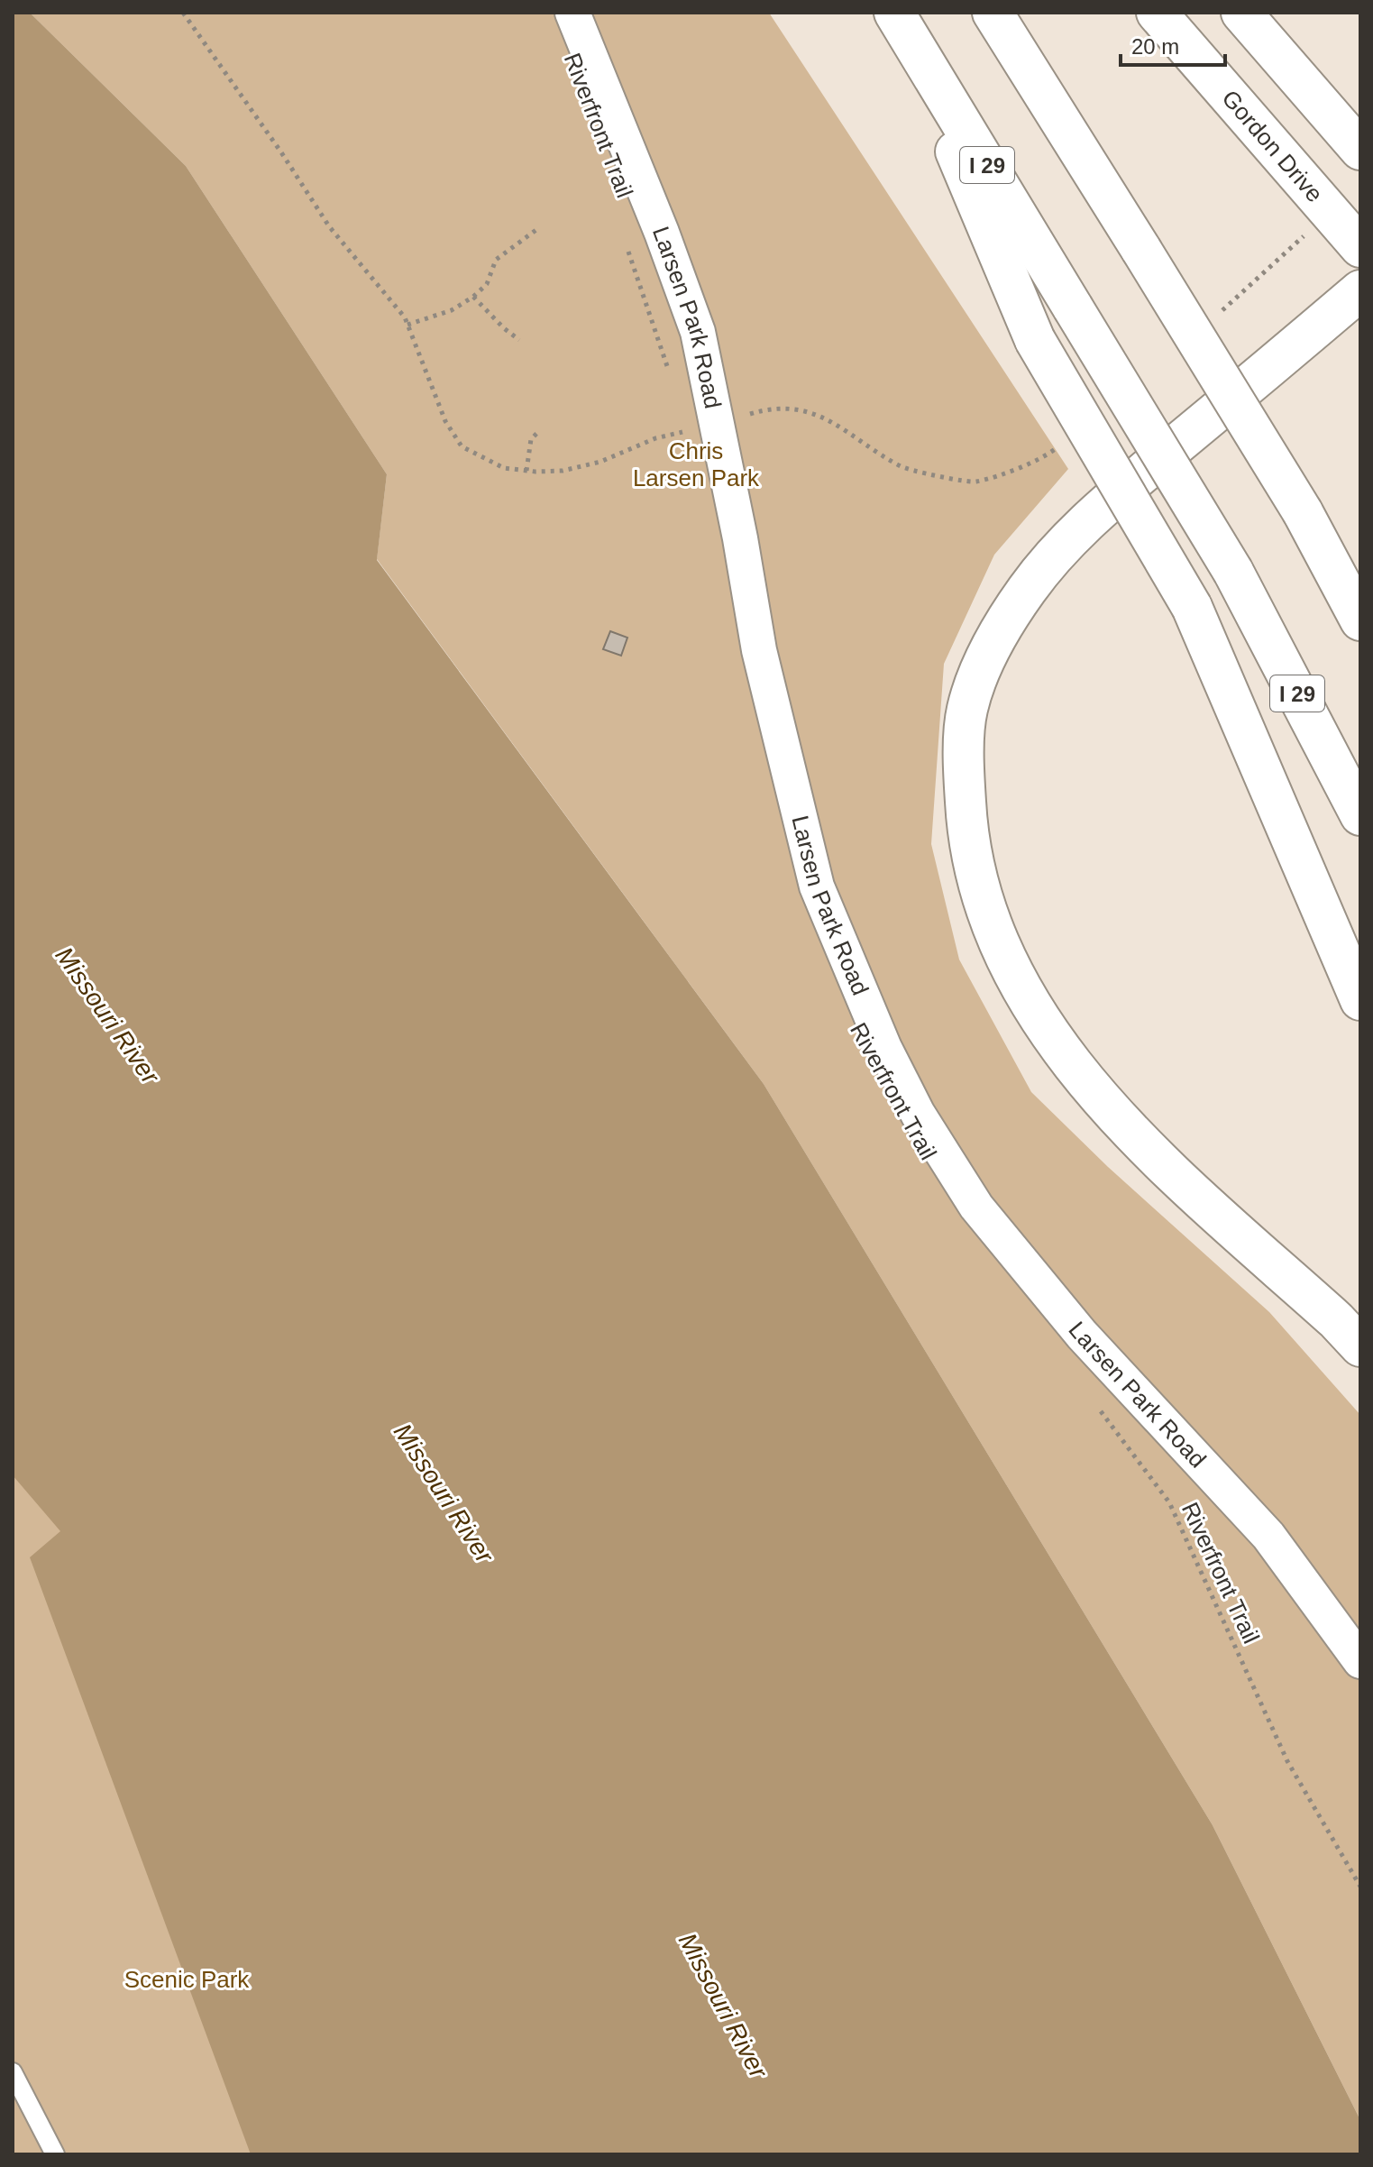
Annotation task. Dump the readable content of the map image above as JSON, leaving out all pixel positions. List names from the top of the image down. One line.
{"streets":{"main road":["Gordon Drive","I 29"],"street":["Larsen Park Road"],"path":["Riverfront Trail"]},"water":["Missouri River"],"parks":["Chris Larsen Park","Scenic Park"],"scale_bar":"20 m"}
